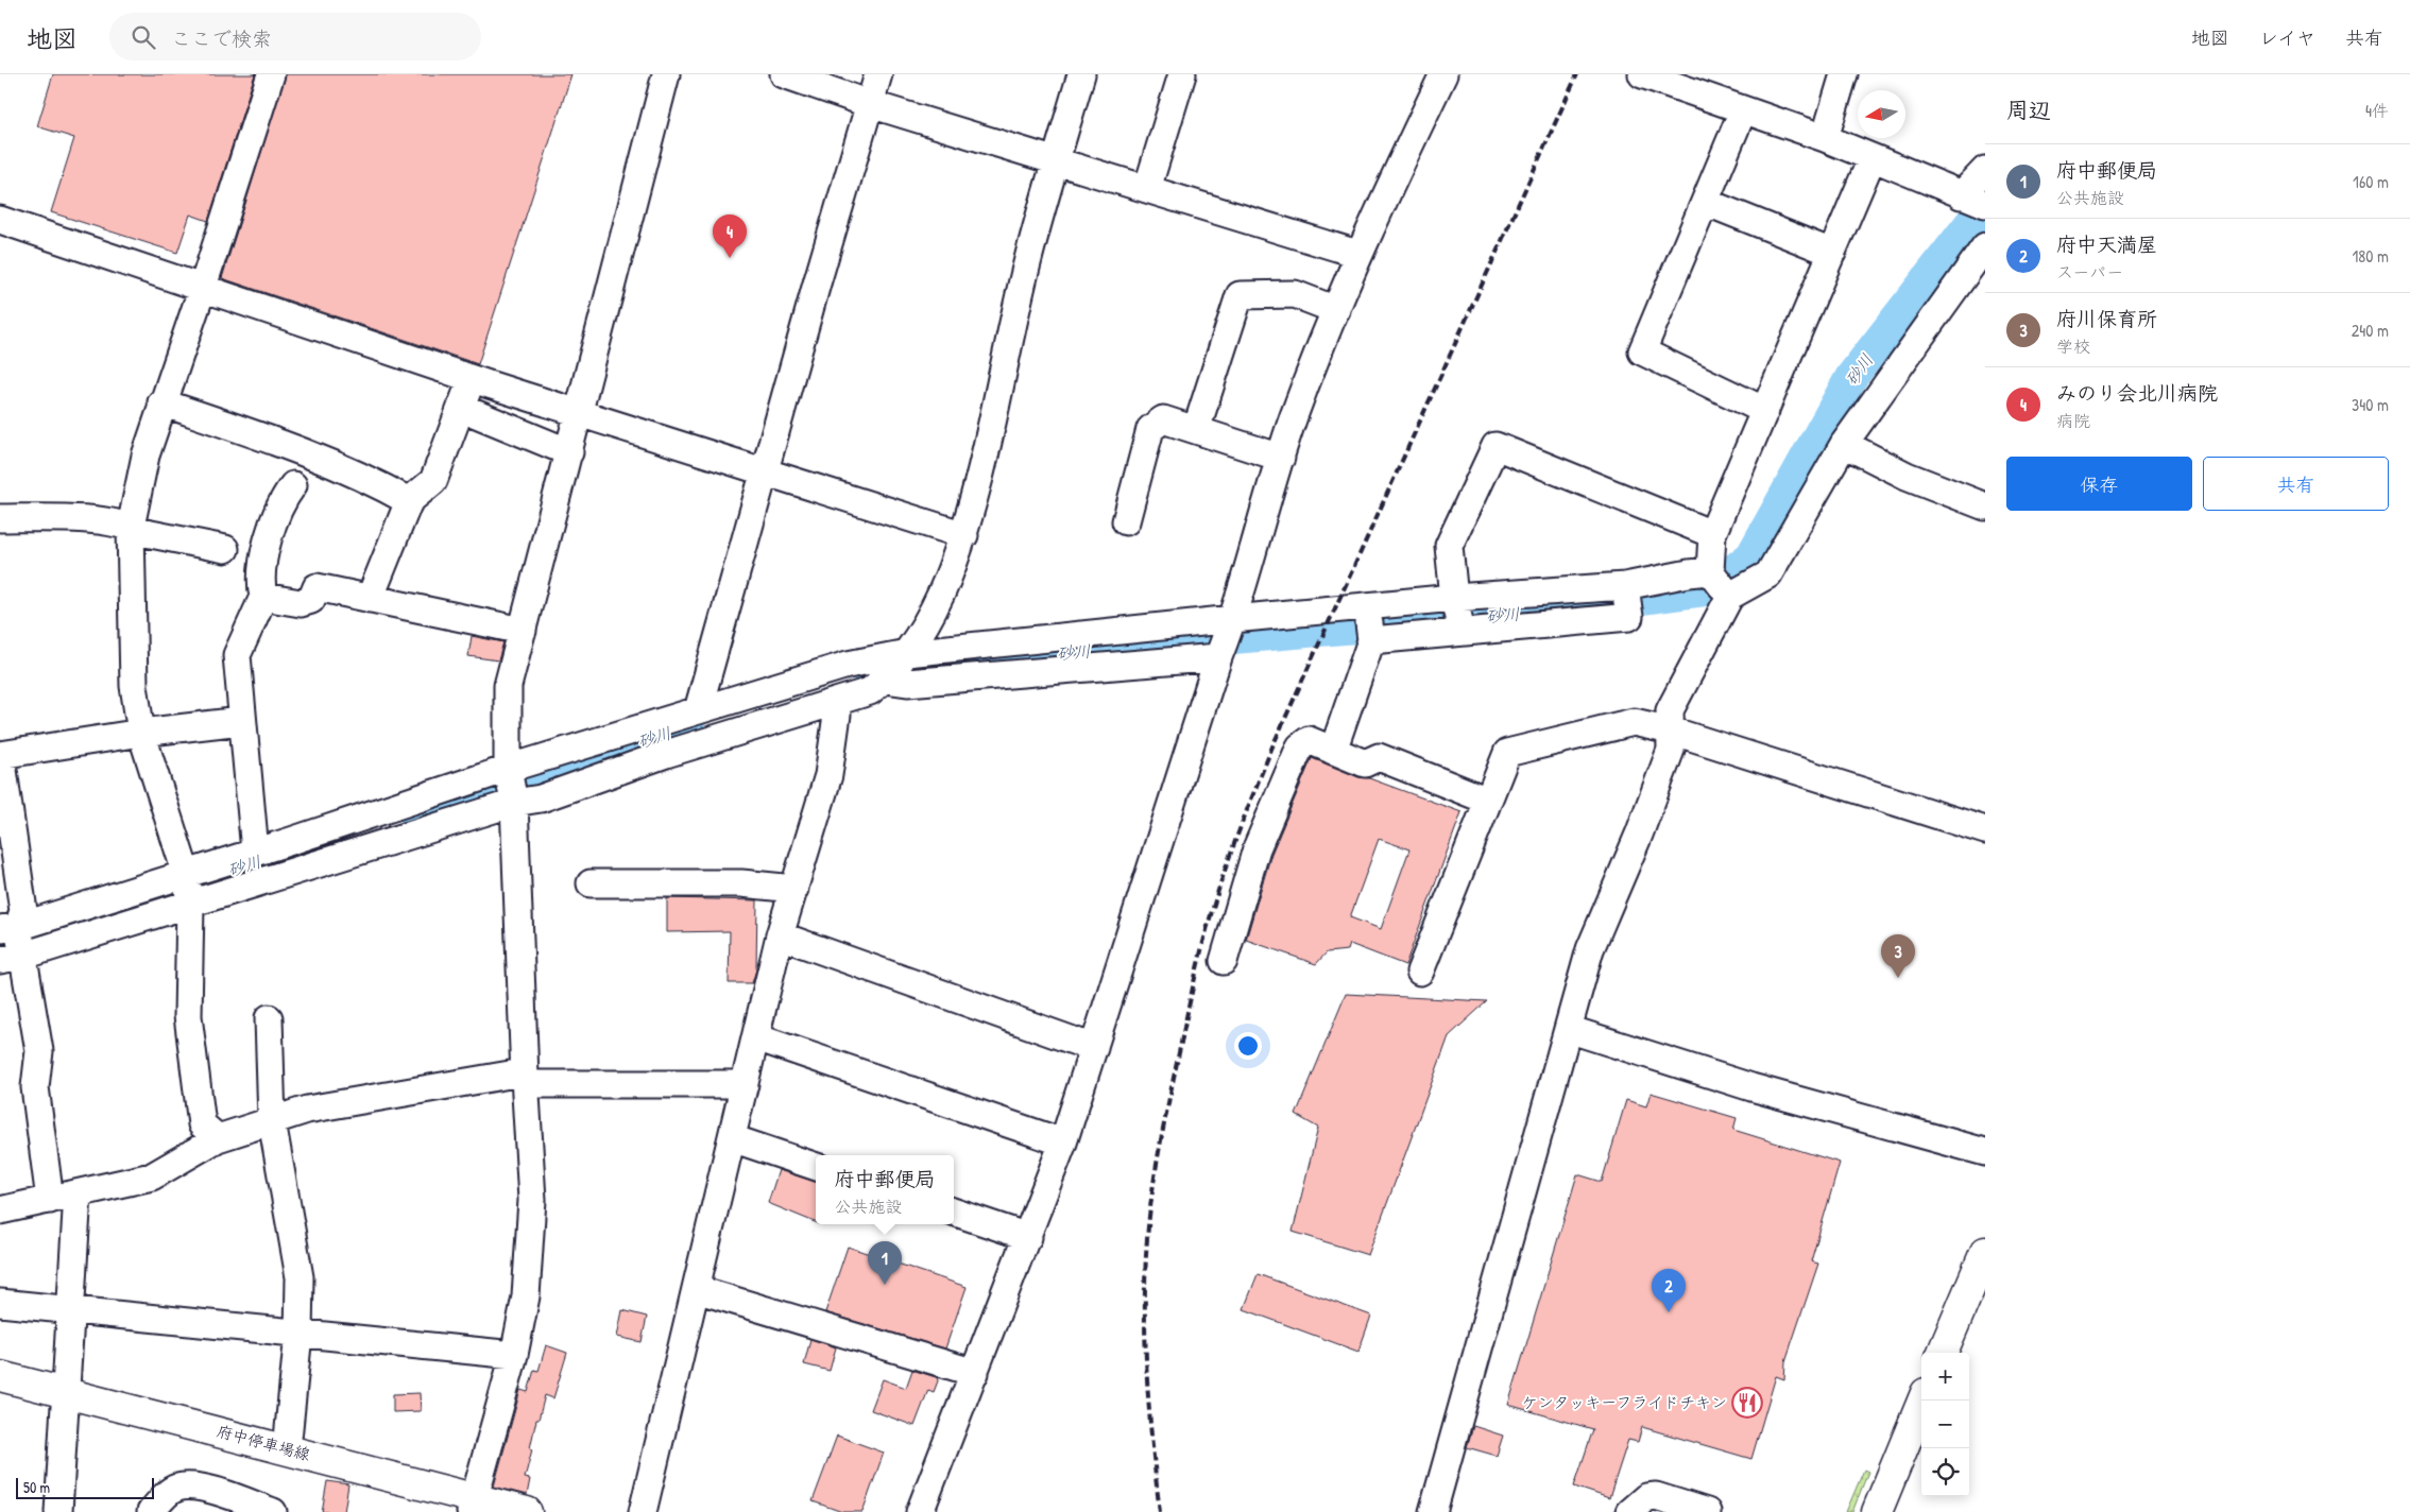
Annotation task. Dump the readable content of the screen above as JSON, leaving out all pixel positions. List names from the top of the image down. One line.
{"streets":{"main road":["府中停車場線"]},"water":["砂川"],"places":{"restaurant":["ケンタッキーフライドチキン"]},"scale_bar":"50 m","north":"left","page":{"header":"地図","search":"ここで検索","nav":["地図","レイヤ","共有"],"heading":["周辺","4件"],"list":[{"mark":"1","name":"府中郵便局","note":"公共施設","value":"160 m"},{"mark":"2","name":"府中天満屋","note":"スーパー","value":"180 m"},{"mark":"3","name":"府川保育所","note":"学校","value":"240 m"},{"mark":"4","name":"みのり会北川病院","note":"病院","value":"340 m"}],"pins":["4","3","1","2"],"buttons":["保存","共有"],"popup":["府中郵便局","公共施設"],"map_buttons":["+","−"],"scale":"50 m"}}
